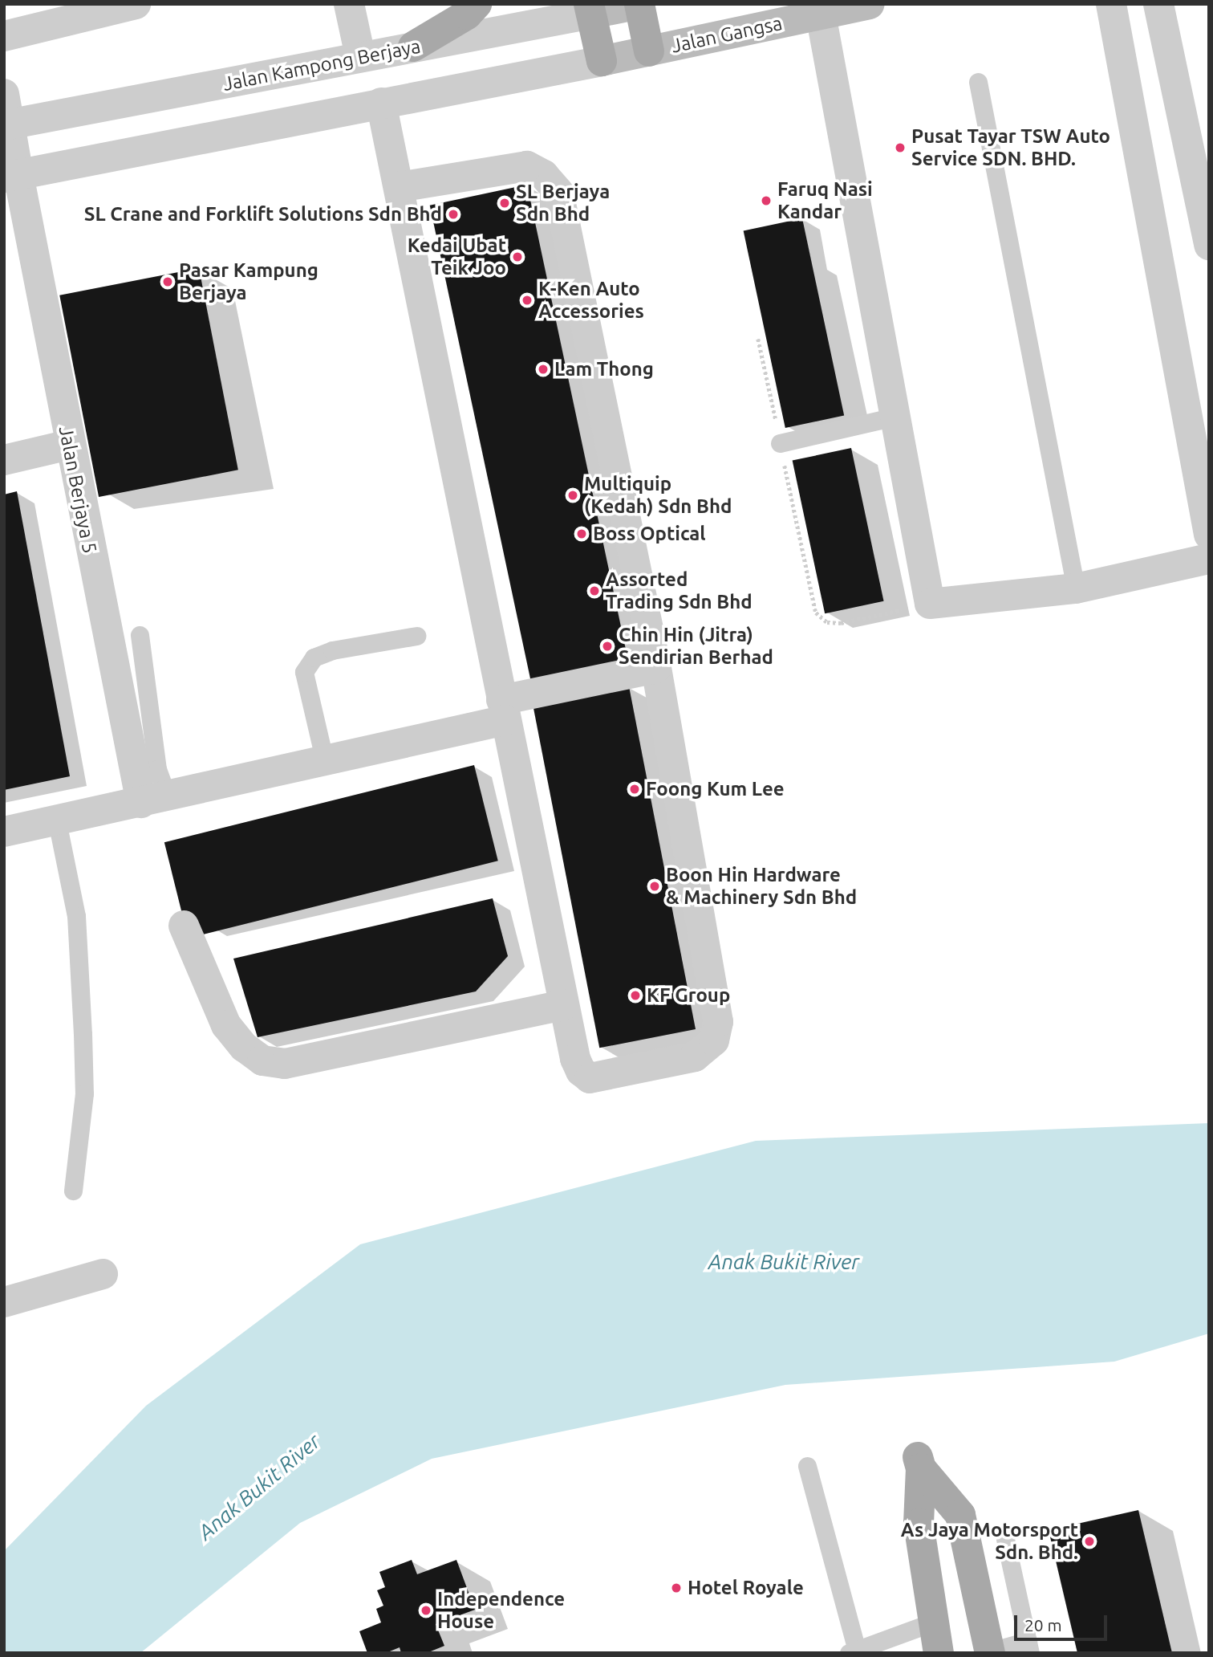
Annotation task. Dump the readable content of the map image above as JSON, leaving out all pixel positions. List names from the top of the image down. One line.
{"streets":{"main road":["Jalan Gangsa","Jalan Kampong Berjaya"],"street":["Jalan Berjaya 5"]},"crossings":[["Jalan Kampong Berjaya","Jalan Berjaya 5"]],"water":["Anak Bukit River"],"places":["Pusat Tayar TSW Auto Service SDN. BHD.","Faruq Nasi Kandar","SL Berjaya Sdn Bhd","SL Crane and Forklift Solutions Sdn Bhd","Kedai Ubat Teik Joo","Pasar Kampung Berjaya","K-Ken Auto Accessories","Lam Thong","Multiquip (Kedah) Sdn Bhd","Boss Optical","Assorted Trading Sdn Bhd","Chin Hin (Jitra) Sendirian Berhad","Foong Kum Lee","Boon Hin Hardware & Machinery Sdn Bhd","KF Group","As Jaya Motorsport Sdn. Bhd.","Hotel Royale","Independence House"],"scale_bar":"20 m"}
